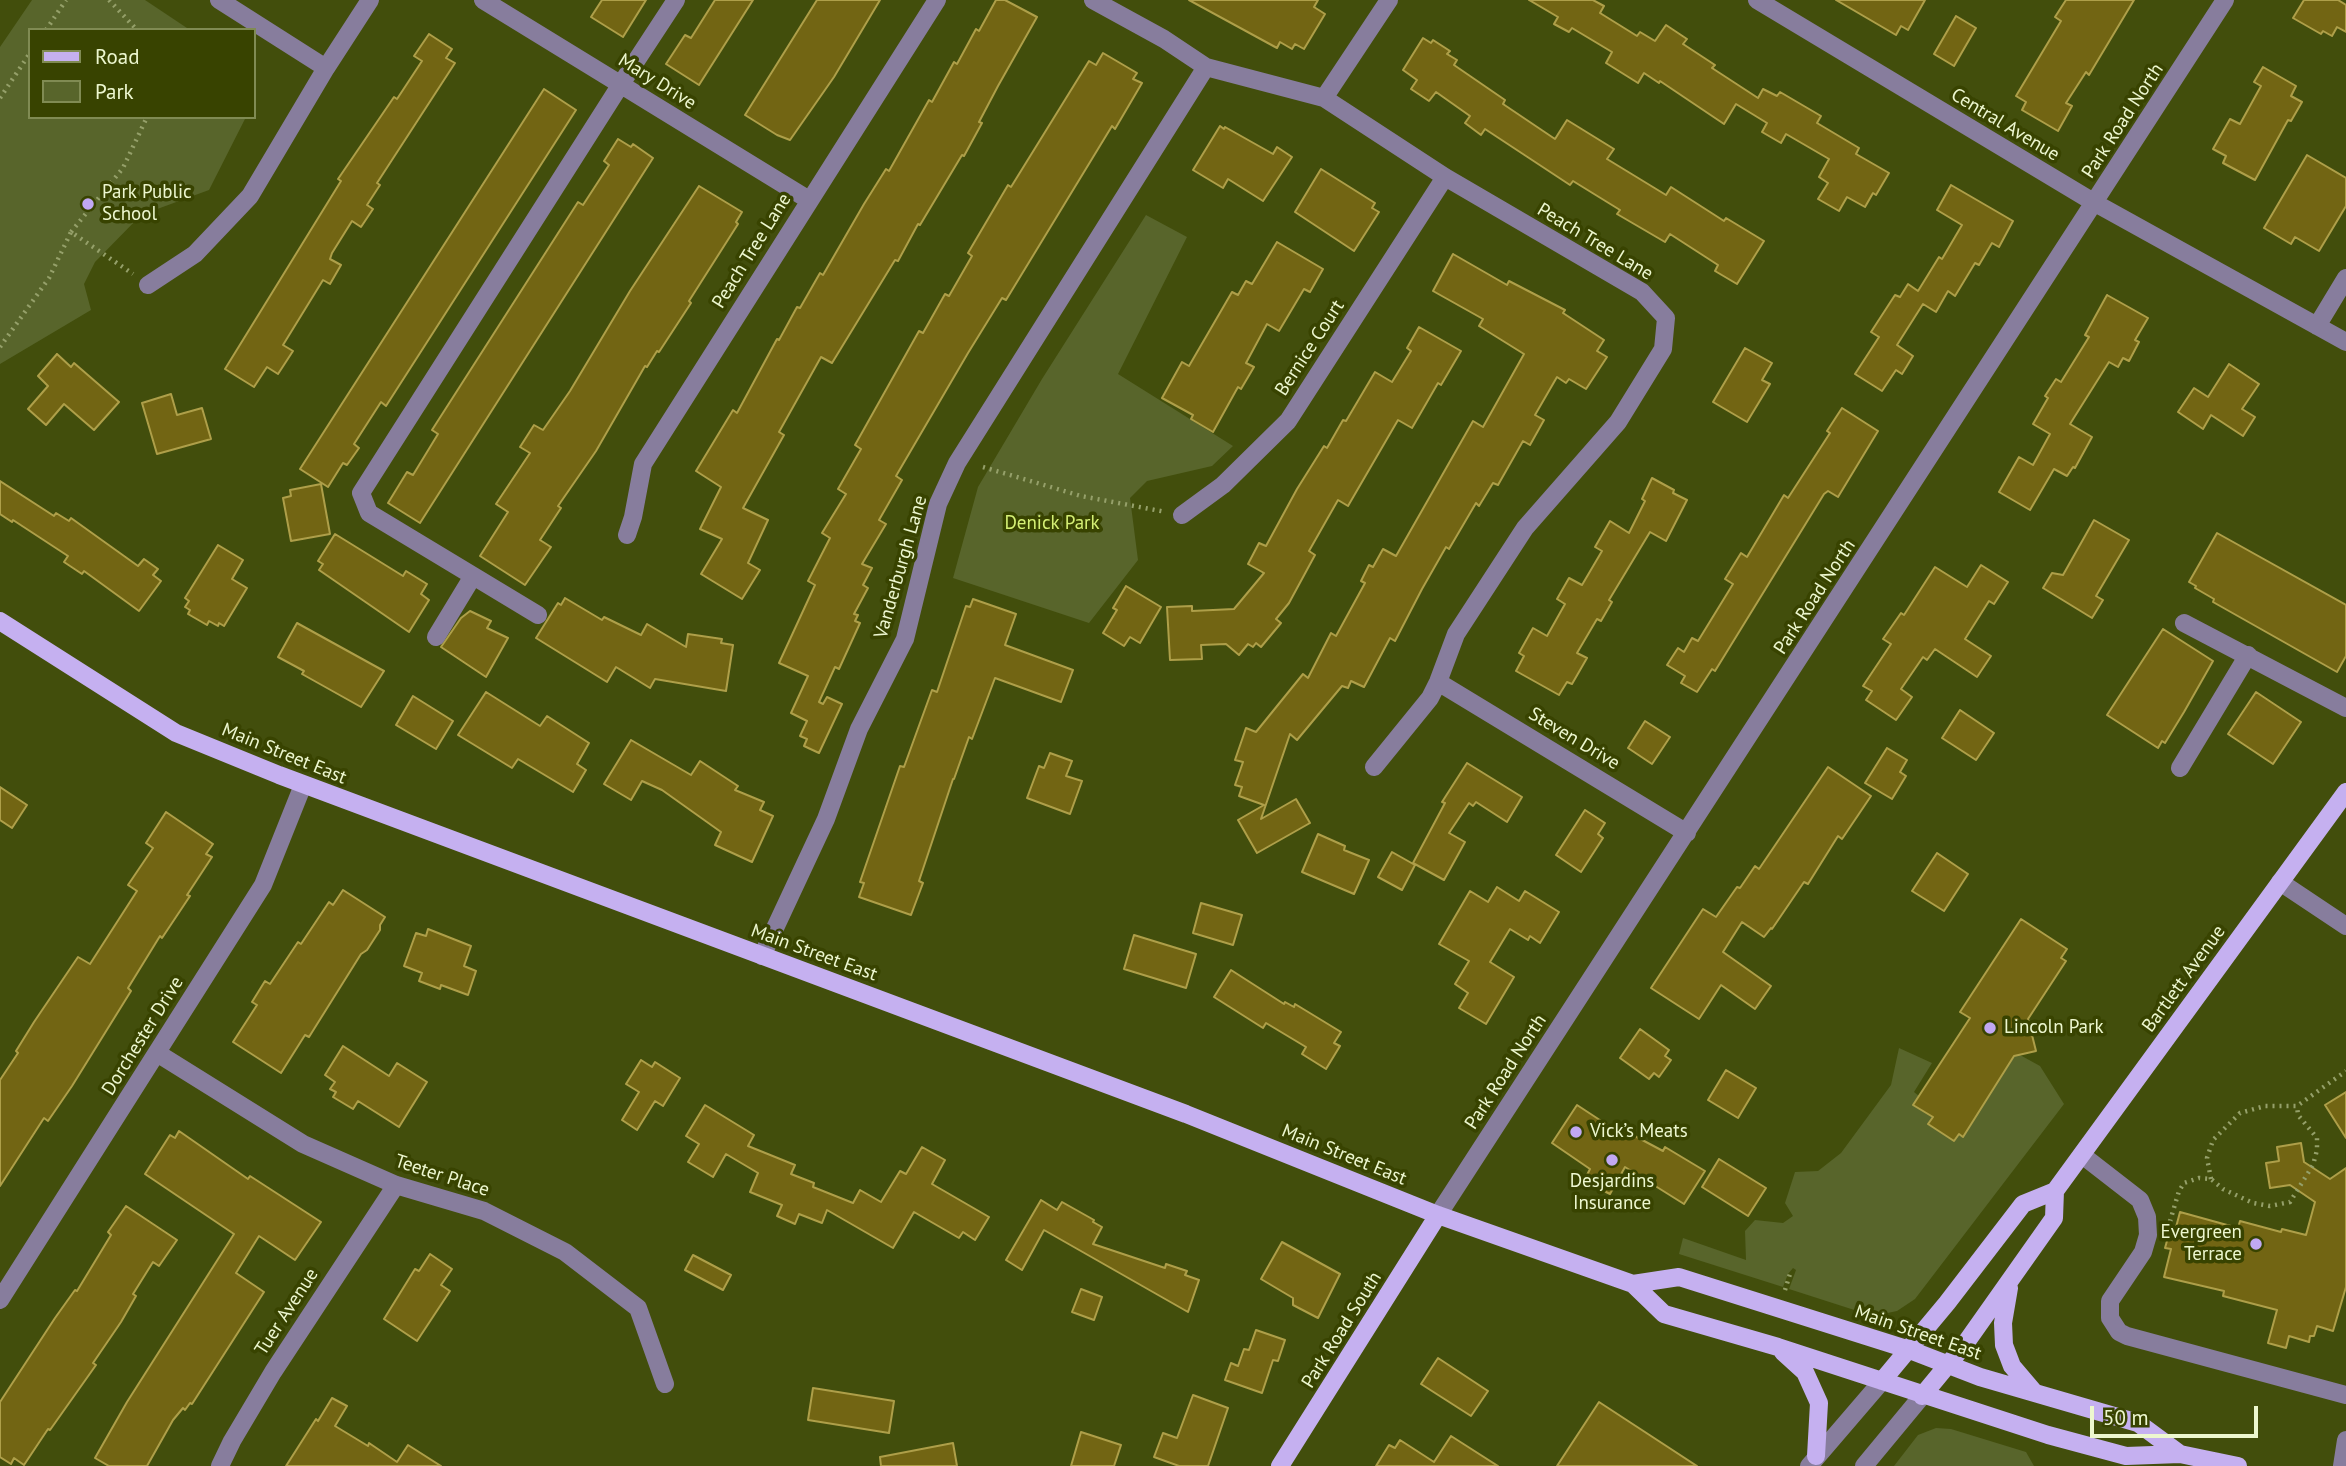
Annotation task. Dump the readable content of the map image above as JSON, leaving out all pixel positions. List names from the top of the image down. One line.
{"streets":{"main road":["Main Street East","Bartlett Avenue","Park Road South"],"street":["Mary Drive","Park Road North","Central Avenue","Peach Tree Lane","Bernice Court","Vanderburgh Lane","Steven Drive","Dorchester Drive","Teeter Place","Tuer Avenue"]},"crossings":[["Mary Drive","Peach Tree Lane"],["Park Road North","Central Avenue"],["Park Road North","Steven Drive"],["Park Road North","Main Street East"],["Park Road North","Park Road South"],["Peach Tree Lane","Bernice Court"],["Peach Tree Lane","Vanderburgh Lane"],["Peach Tree Lane","Steven Drive"],["Vanderburgh Lane","Main Street East"],["Main Street East","Bartlett Avenue"],["Main Street East","Dorchester Drive"],["Main Street East","Park Road South"],["Dorchester Drive","Teeter Place"],["Teeter Place","Tuer Avenue"]],"parks":["Denick Park"],"places":["Park Public School","Lincoln Park","Vick’s Meats","Desjardins Insurance","Evergreen Terrace"],"legend":["Road","Park"],"scale_bar":"50 m"}
